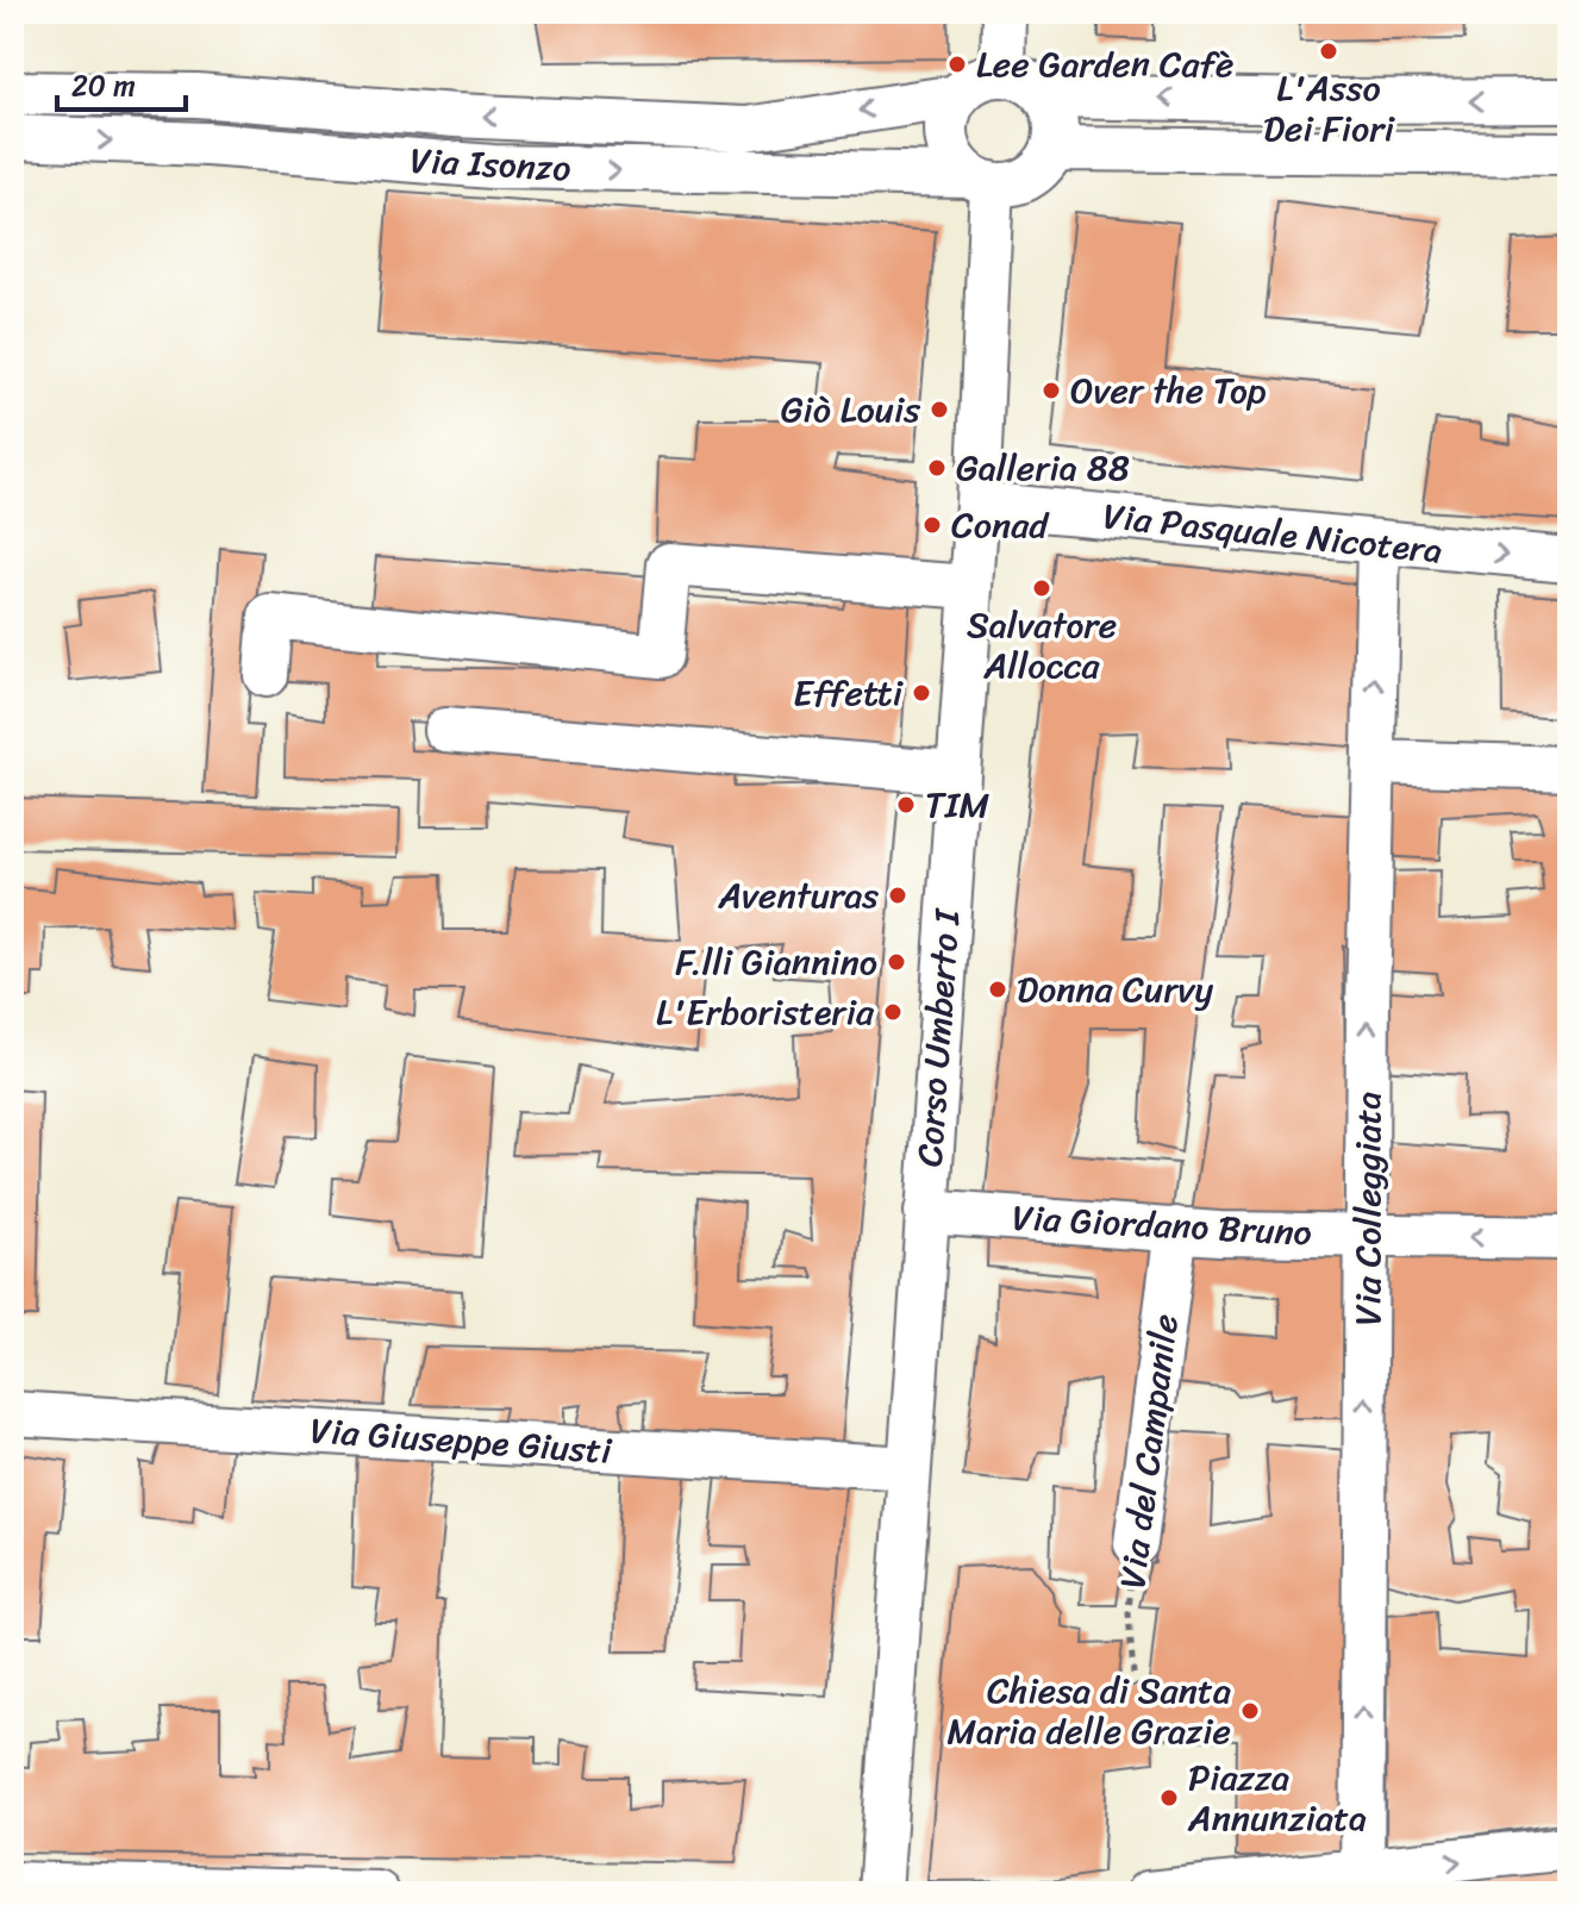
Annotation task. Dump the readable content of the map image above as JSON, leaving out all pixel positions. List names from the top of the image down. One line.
{"streets":{"street":["Via Isonzo","Via Pasquale Nicotera","Corso Umberto I","Via Colleggiata","Via Giordano Bruno","Via Giuseppe Giusti","Via del Campanile"]},"crossings":[["Via Isonzo","Corso Umberto I"],["Via Pasquale Nicotera","Corso Umberto I"],["Via Pasquale Nicotera","Via Colleggiata"],["Corso Umberto I","Via Giordano Bruno"],["Corso Umberto I","Via Giuseppe Giusti"],["Via Colleggiata","Via Giordano Bruno"],["Via Giordano Bruno","Via del Campanile"]],"one_way":["Via Colleggiata"],"places":["L'Asso Dei Fiori","Lee Garden Cafè","Over the Top","Giò Louis","Galleria 88","Conad","Salvatore Allocca","Effetti","TIM","Aventuras","F.lli Giannino","Donna Curvy","L'Erboristeria","Chiesa di Santa Maria delle Grazie","Piazza Annunziata"],"scale_bar":"20 m"}
